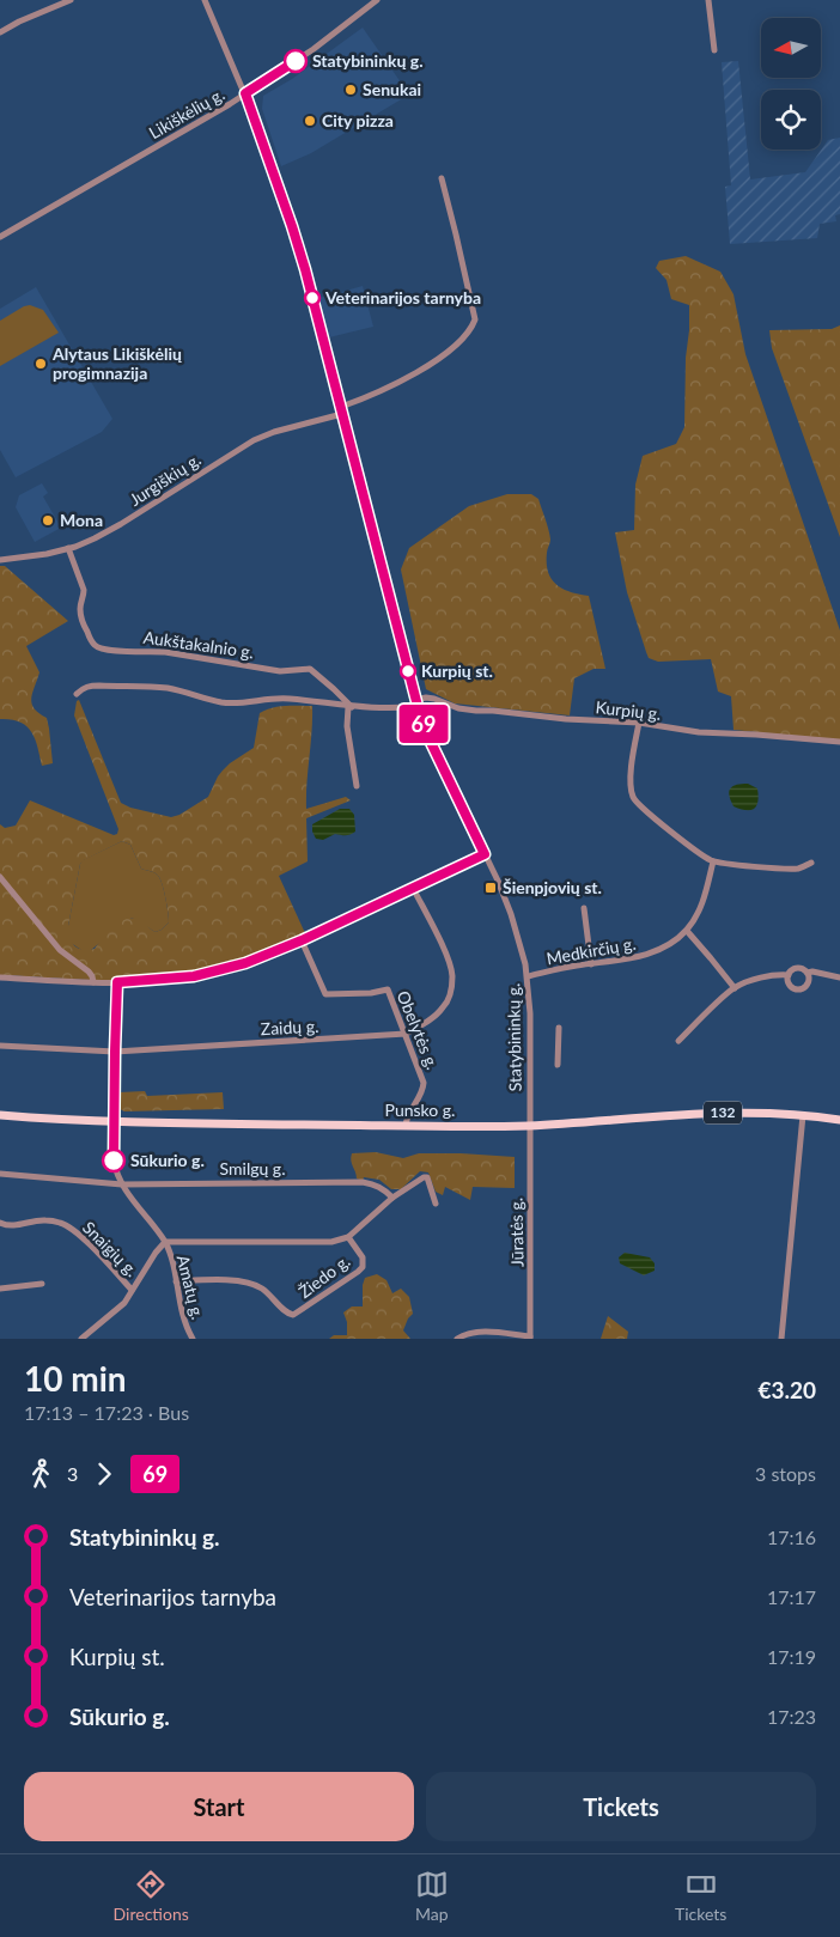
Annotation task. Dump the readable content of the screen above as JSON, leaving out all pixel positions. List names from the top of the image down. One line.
{"streets":{"main road":["Punsko g.","132"],"street":["Likiškėlių g.","Jurgiškių g.","Aukštakalnio g.","Kurpių g.","Medkirčių g.","Zaidų g.","Obelytės g.","Statybininkų g.","Smilgų g.","Jūratės g.","Snaigių g.","Žiedo g.","Amatų g."]},"crossings":[["Likiškėlių g.","Statybininkų g."],["Jurgiškių g.","Aukštakalnio g."],["Jurgiškių g.","Statybininkų g."],["Kurpių g.","Statybininkų g."],["Medkirčių g.","Statybininkų g."],["Zaidų g.","Obelytės g."],["Obelytės g.","Punsko g."],["Statybininkų g.","Punsko g."],["Statybininkų g.","Jūratės g."],["Punsko g.","Jūratės g."],["Smilgų g.","Žiedo g."],["Smilgų g.","Amatų g."],["Žiedo g.","Amatų g."]],"places":{"other":["Statybininkų g.","Senukai","City pizza","Veterinarijos tarnyba","Alytaus Likiškėlių progimnazija","Mona","Kurpių st.","Sūkurio g."],"transit":["Šienpjovių st."]},"lines":["bus line 69"],"north":"left","page":{"on_map":"69","heading":["10 min","17:13 – 17:23 · Bus","€3.20"],"legs":["3","69","3 stops"],"list":[{"name":"Statybininkų g.","value":"17:16"},{"name":"Veterinarijos tarnyba","value":"17:17"},{"name":"Kurpių st.","value":"17:19"},{"name":"Sūkurio g.","value":"17:23"}],"buttons":["Start","Tickets"],"tabs":["Directions","Map","Tickets"]}}
